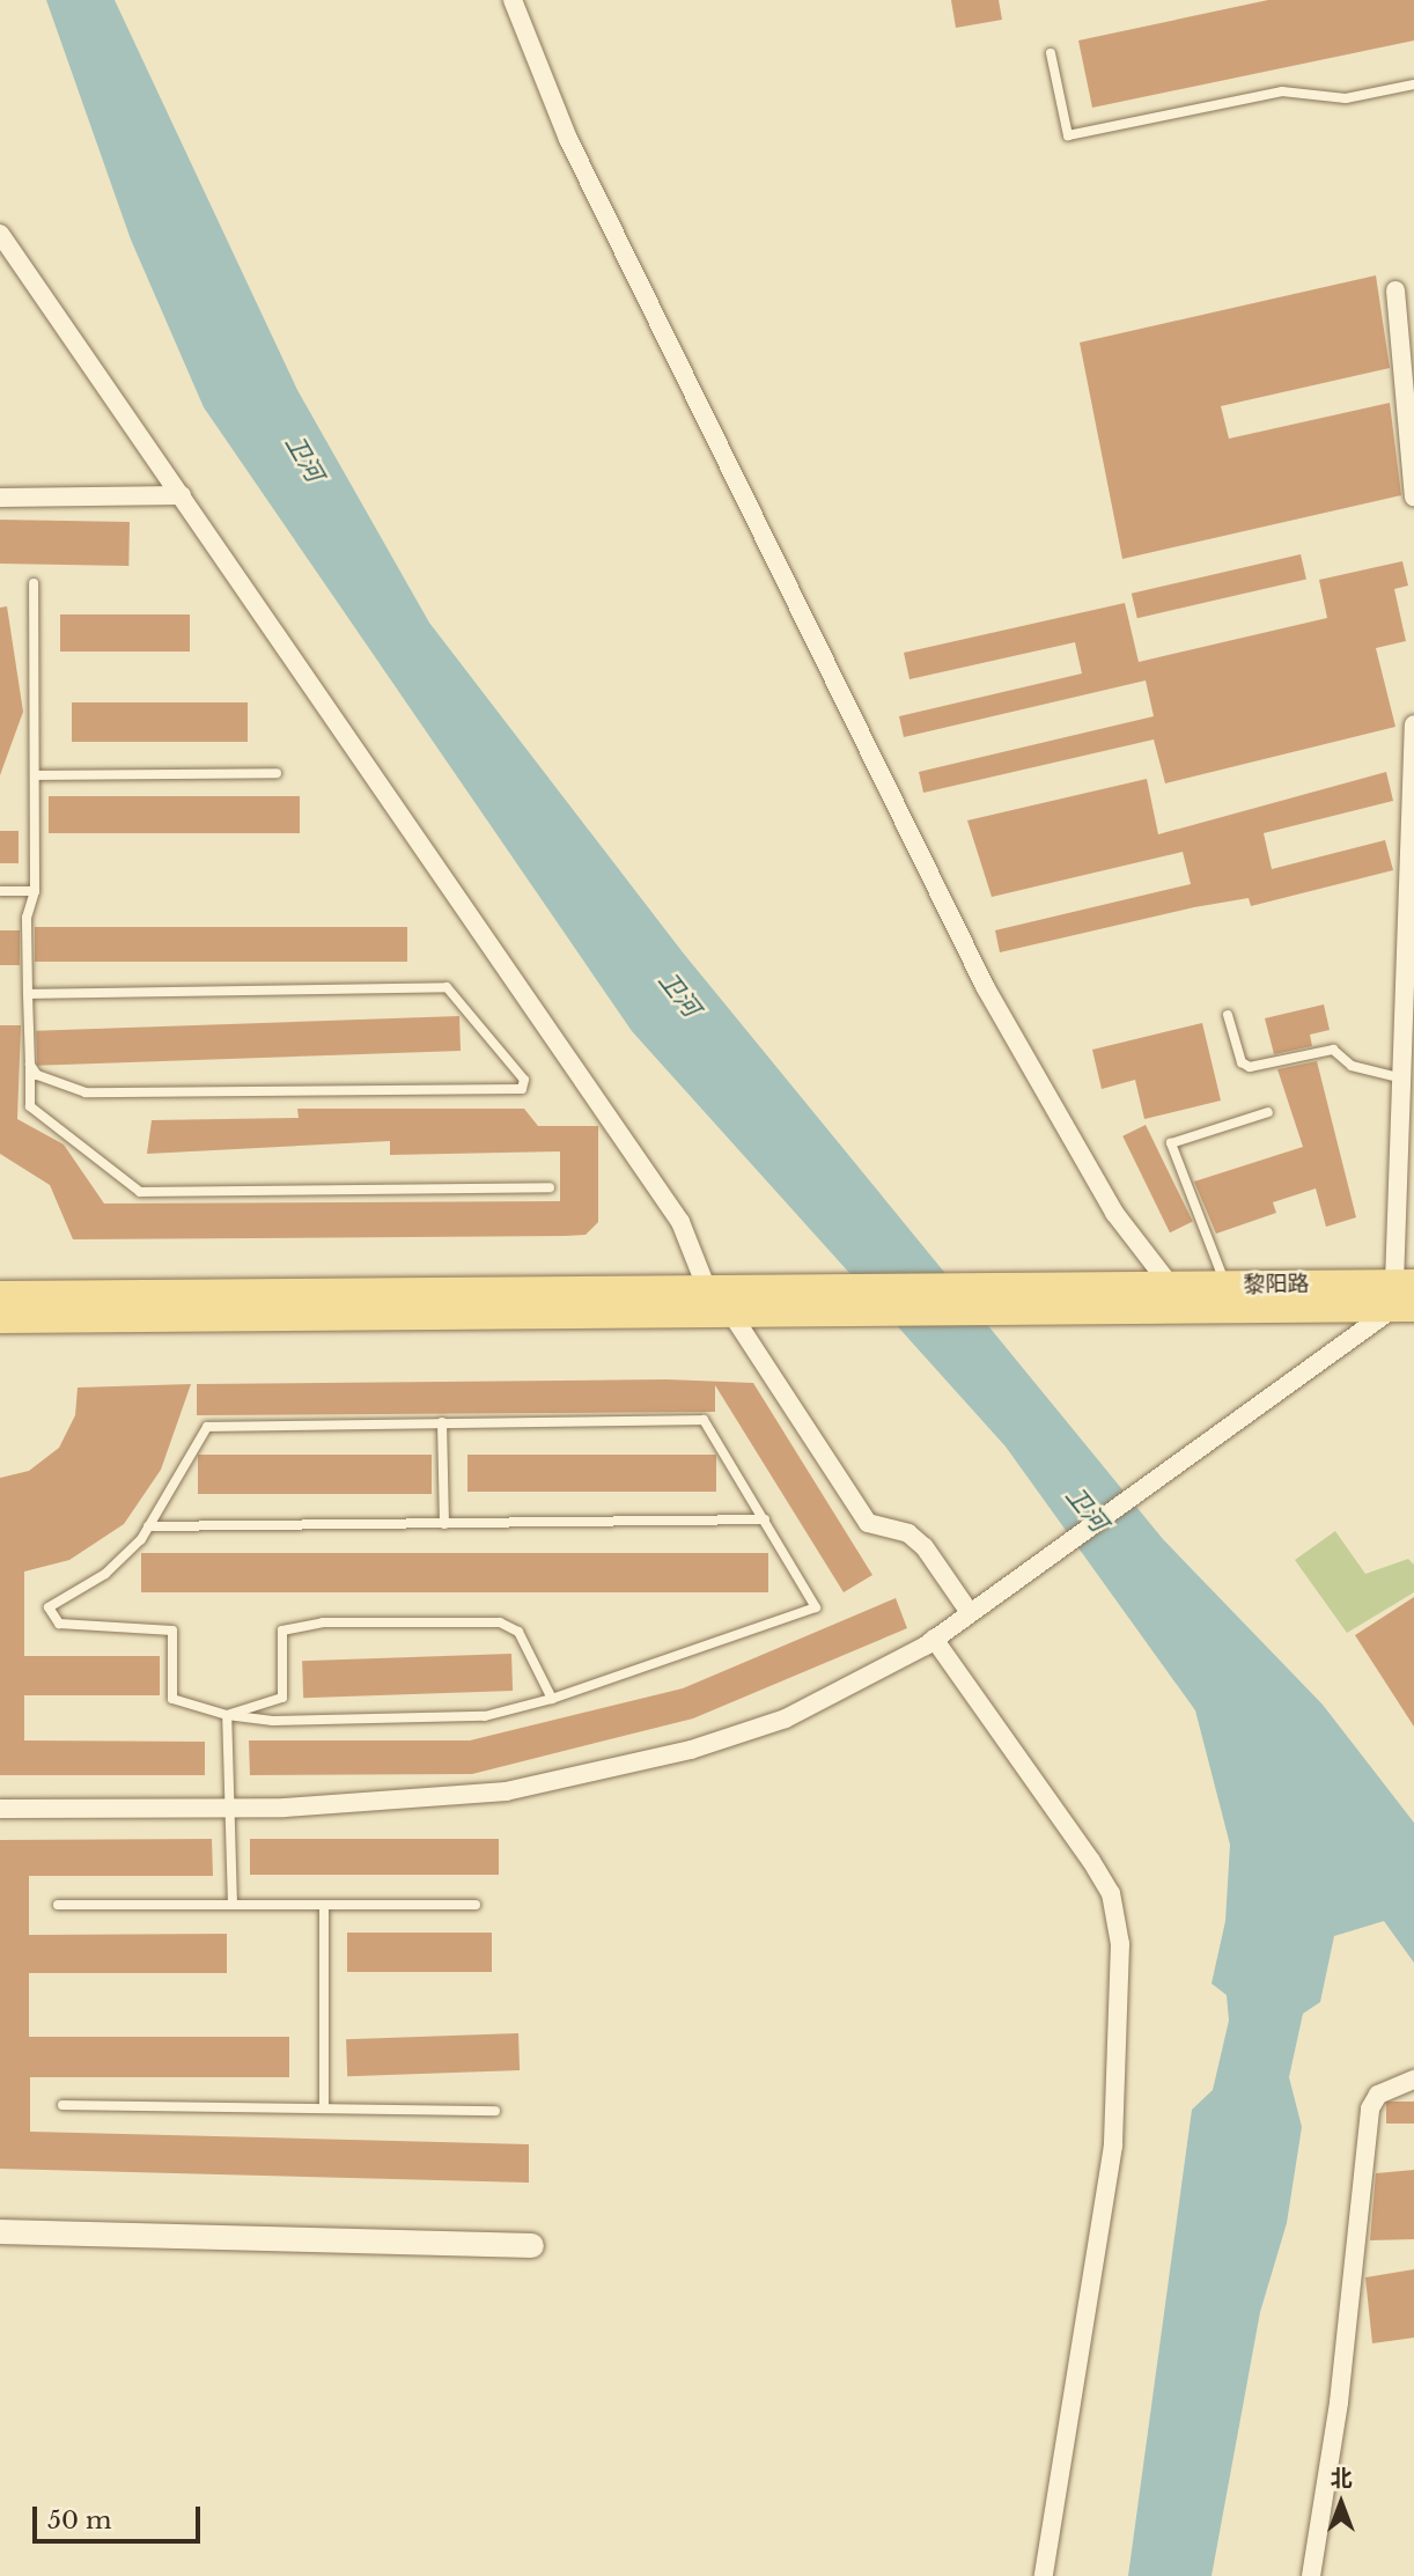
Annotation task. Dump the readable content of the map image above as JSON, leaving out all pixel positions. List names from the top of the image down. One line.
{"streets":{"main road":["黎阳路"]},"water":["卫河"],"scale_bar":"50 m","north":"top"}
